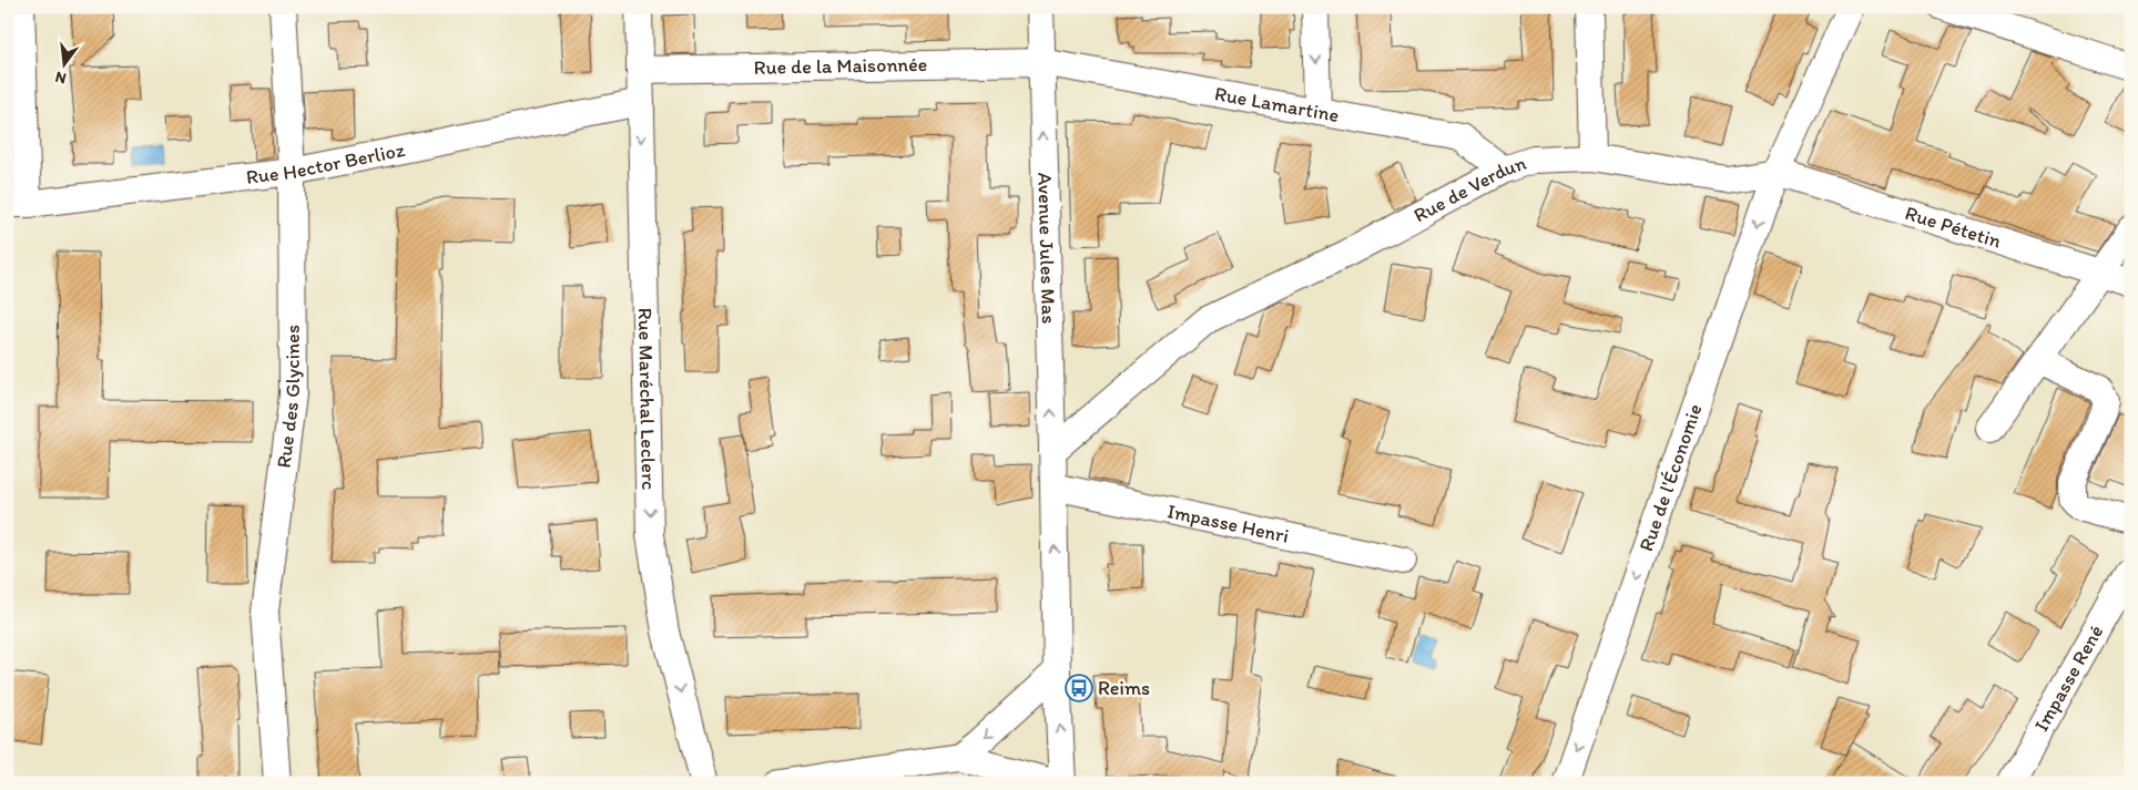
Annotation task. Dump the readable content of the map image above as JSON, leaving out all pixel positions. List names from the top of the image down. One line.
{"streets":{"street":["Rue de la Maisonnée","Rue Lamartine","Rue Hector Berlioz","Rue de Verdun","Rue Pétetin","Avenue Jules Mas","Rue des Glycines","Rue Maréchal Leclerc","Rue de l'Économie","Impasse Henri","Impasse René"]},"crossings":[["Rue de la Maisonnée","Rue Lamartine"],["Rue de la Maisonnée","Avenue Jules Mas"],["Rue de la Maisonnée","Rue Maréchal Leclerc"],["Rue Lamartine","Rue de Verdun"],["Rue Lamartine","Avenue Jules Mas"],["Rue Hector Berlioz","Rue des Glycines"],["Rue Hector Berlioz","Rue Maréchal Leclerc"],["Rue de Verdun","Rue Pétetin"],["Rue de Verdun","Avenue Jules Mas"],["Rue de Verdun","Rue de l'Économie"],["Rue Pétetin","Rue de l'Économie"],["Avenue Jules Mas","Impasse Henri"]],"one_way":["Avenue Jules Mas","Rue Maréchal Leclerc","Rue de l'Économie"],"places":{"bus stop":["Reims"]},"north":"bottom"}
